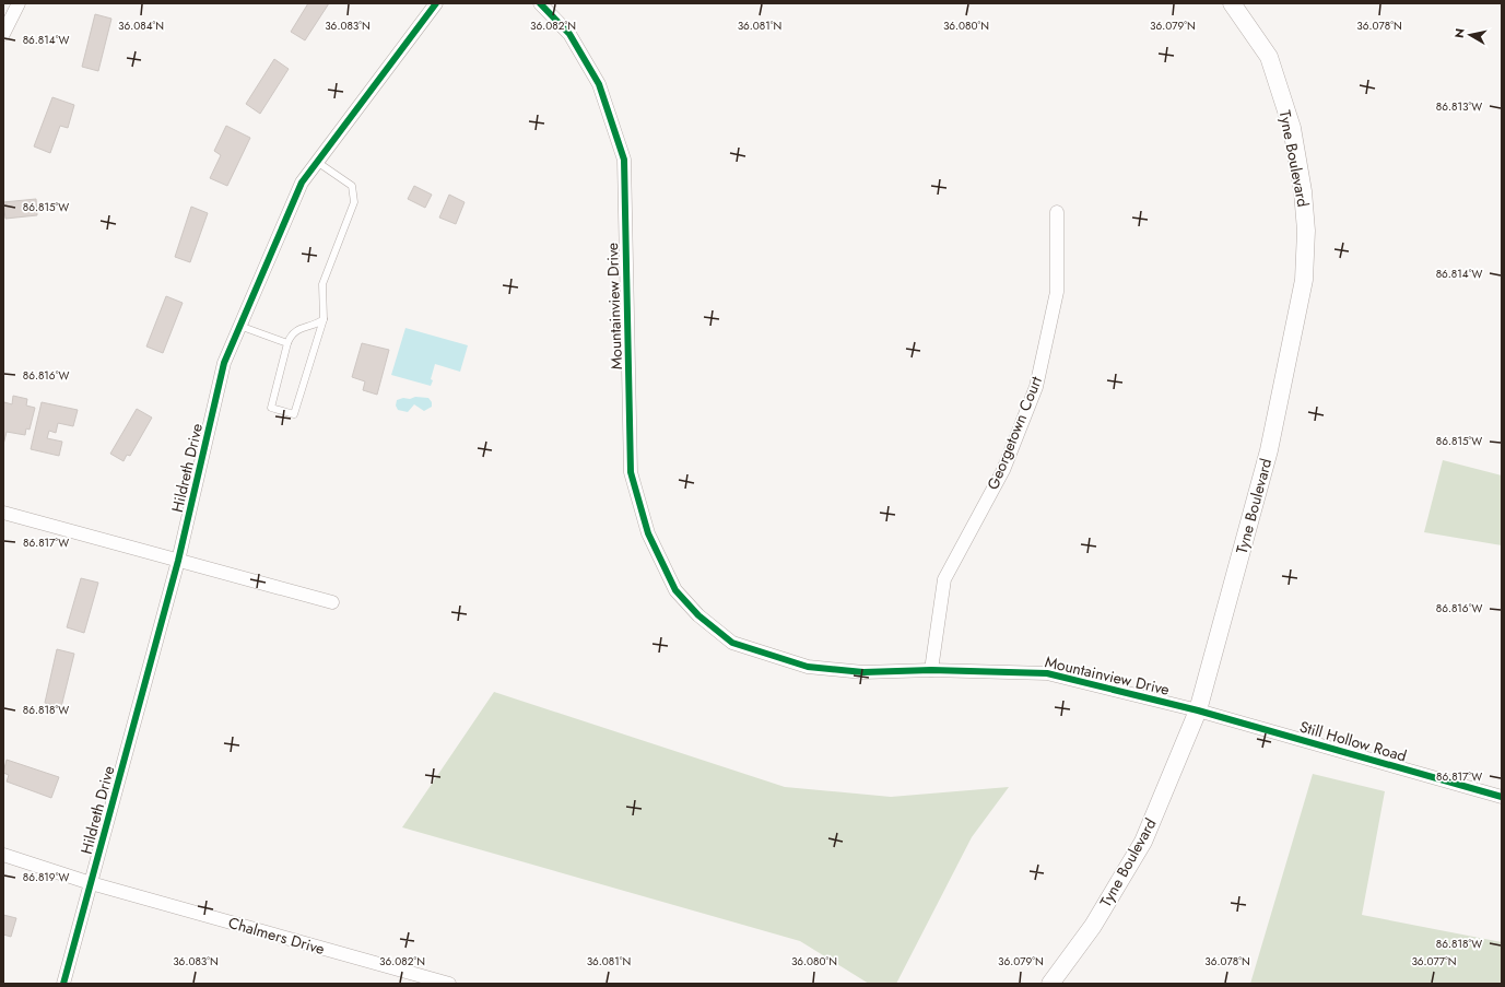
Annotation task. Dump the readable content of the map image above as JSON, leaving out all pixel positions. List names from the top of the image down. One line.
{"streets":{"street":["Tyne Boulevard","Mountainview Drive","Georgetown Court","Hildreth Drive","Still Hollow Road","Chalmers Drive"]},"crossings":[["Tyne Boulevard","Mountainview Drive"],["Tyne Boulevard","Still Hollow Road"],["Mountainview Drive","Georgetown Court"],["Mountainview Drive","Still Hollow Road"],["Hildreth Drive","Chalmers Drive"]],"north":"left","coordinates":["36.084°N","36.083°N","36.082°N","36.081°N","36.080°N","36.079°N","36.078°N","86.814°W","86.813°W","86.815°W","86.816°W","86.817°W","86.818°W","86.819°W","36.077°N"]}
